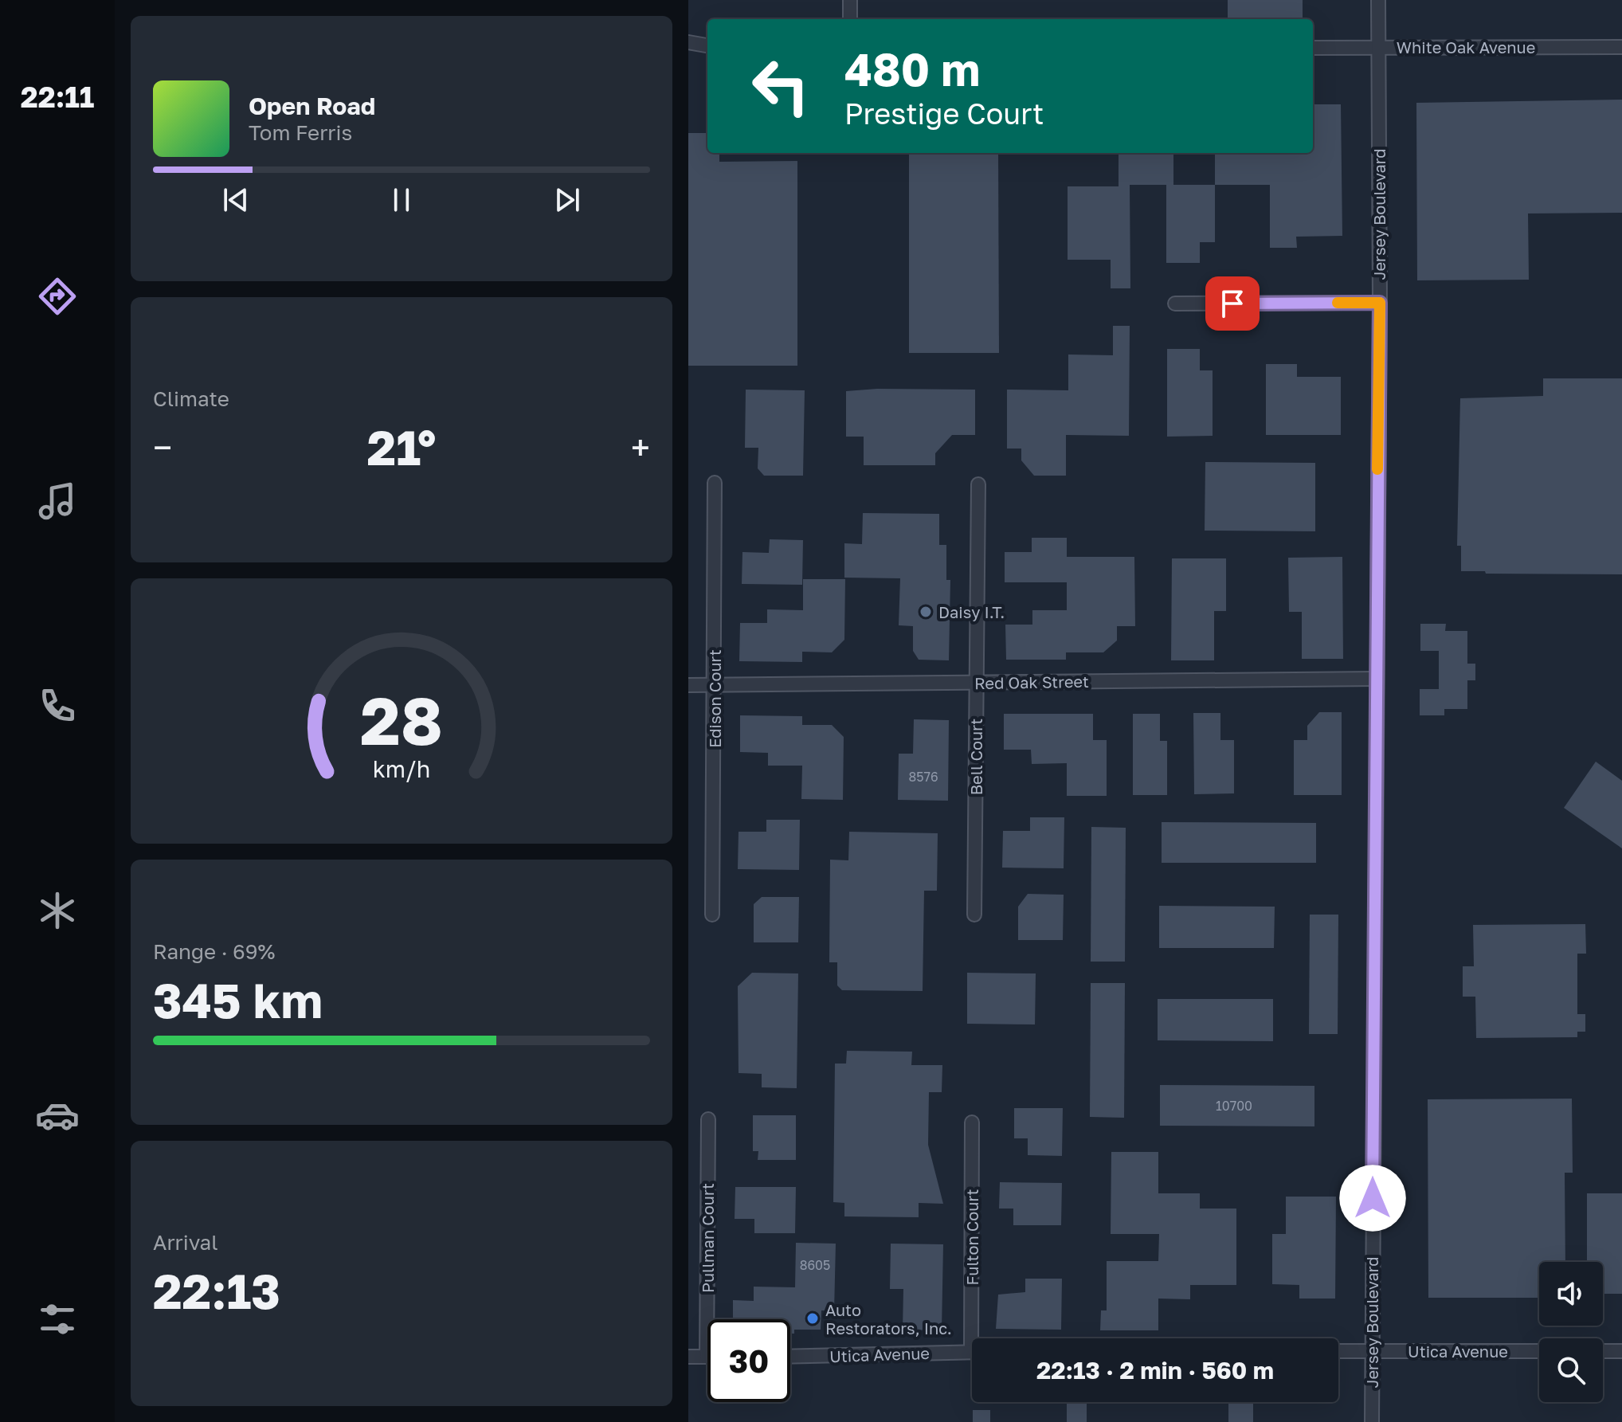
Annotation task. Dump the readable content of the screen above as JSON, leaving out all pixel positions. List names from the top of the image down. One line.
{"streets":{"street":["White Oak Avenue","Jersey Boulevard","Red Oak Street","Edison Court","Bell Court","Fulton Court","Pullman Court","Utica Avenue"]},"crossings":[["White Oak Avenue","Jersey Boulevard"],["Jersey Boulevard","Red Oak Street"],["Jersey Boulevard","Utica Avenue"],["Red Oak Street","Edison Court"],["Red Oak Street","Bell Court"]],"places":["Daisy I.T.","Auto Restorators, Inc."],"house_numbers":["8576","10700","8605"],"page":{"tabs":"22:11","turn":["480 m","Prestige Court"],"song":["Open Road","Tom Ferris"],"tile":["Climate",["Range · 69%","345 km"],["Arrival","22:13"]],"heat":["−","21°","+"],"limit":"30","trip":"22:13 · 2 min · 560 m","gauge":["28","km/h"]}}
